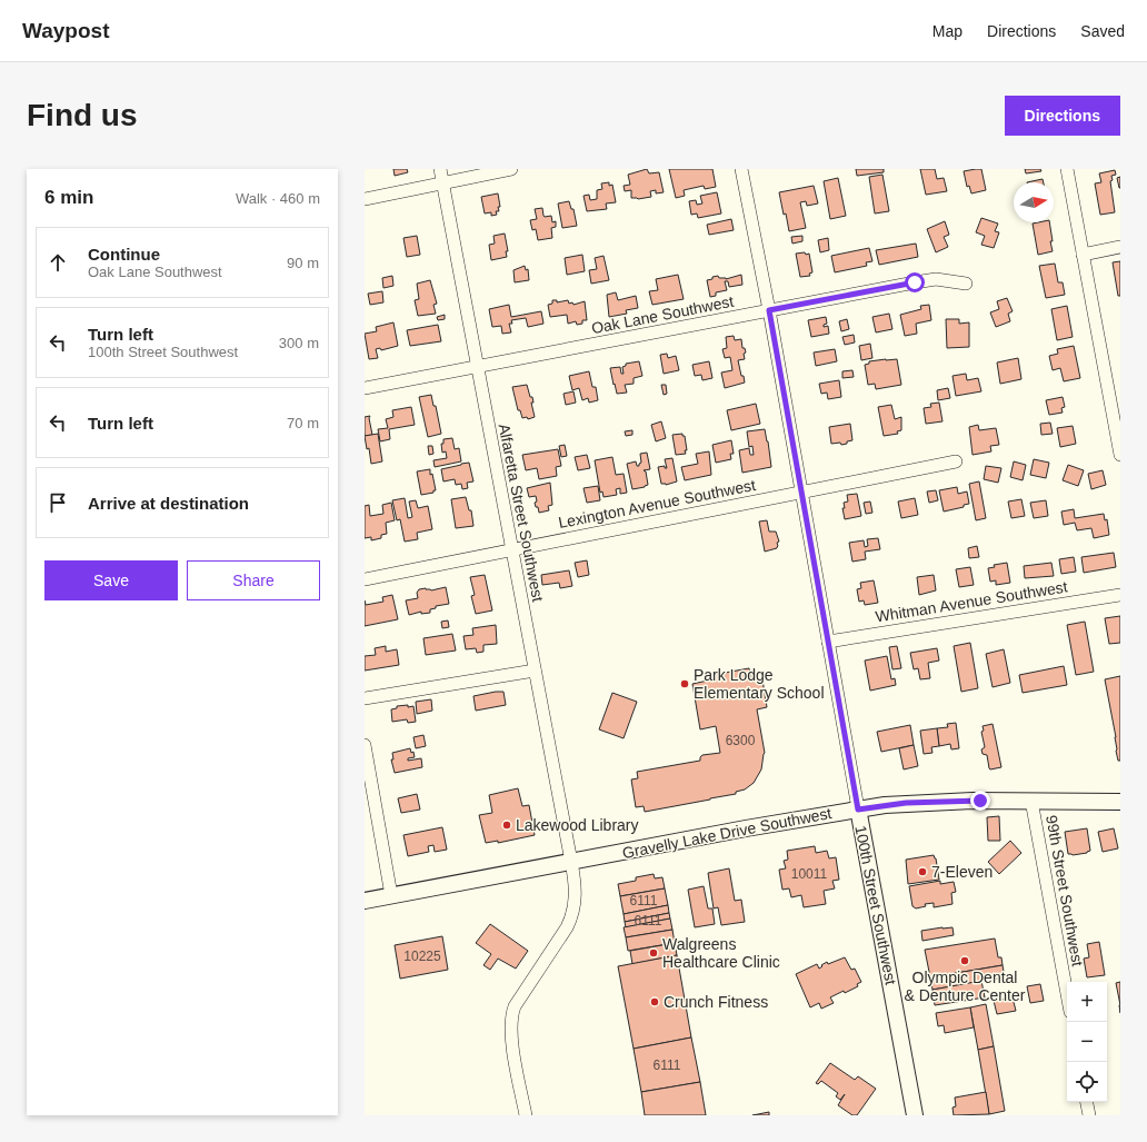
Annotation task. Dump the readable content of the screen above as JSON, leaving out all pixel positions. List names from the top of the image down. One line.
{"streets":{"main road":["Gravelly Lake Drive Southwest","100th Street Southwest"],"street":["Oak Lane Southwest","Lexington Avenue Southwest","Alfaretta Street Southwest","Whitman Avenue Southwest","99th Street Southwest"]},"crossings":[["Oak Lane Southwest","Alfaretta Street Southwest"],["Oak Lane Southwest","100th Street Southwest"],["Lexington Avenue Southwest","Alfaretta Street Southwest"],["Lexington Avenue Southwest","100th Street Southwest"],["Alfaretta Street Southwest","Gravelly Lake Drive Southwest"],["Whitman Avenue Southwest","100th Street Southwest"],["Gravelly Lake Drive Southwest","99th Street Southwest"],["Gravelly Lake Drive Southwest","100th Street Southwest"]],"places":["Park Lodge Elementary School","Lakewood Library","7-Eleven","Walgreens Healthcare Clinic","Olympic Dental & Denture Center","Crunch Fitness"],"house_numbers":["6300","10011","6111","6111","10225","6111"],"north":"right","page":{"header":"Waypost","nav":["Map","Directions","Saved"],"buttons":["Directions",["Save","Share"]],"title":"Find us","heading":["6 min","Walk · 460 m"],"list":[["Continue","Oak Lane Southwest","90 m"],["Turn left","100th Street Southwest","300 m"],["Turn left","70 m"],"Arrive at destination"],"map_buttons":["+","−"]}}
